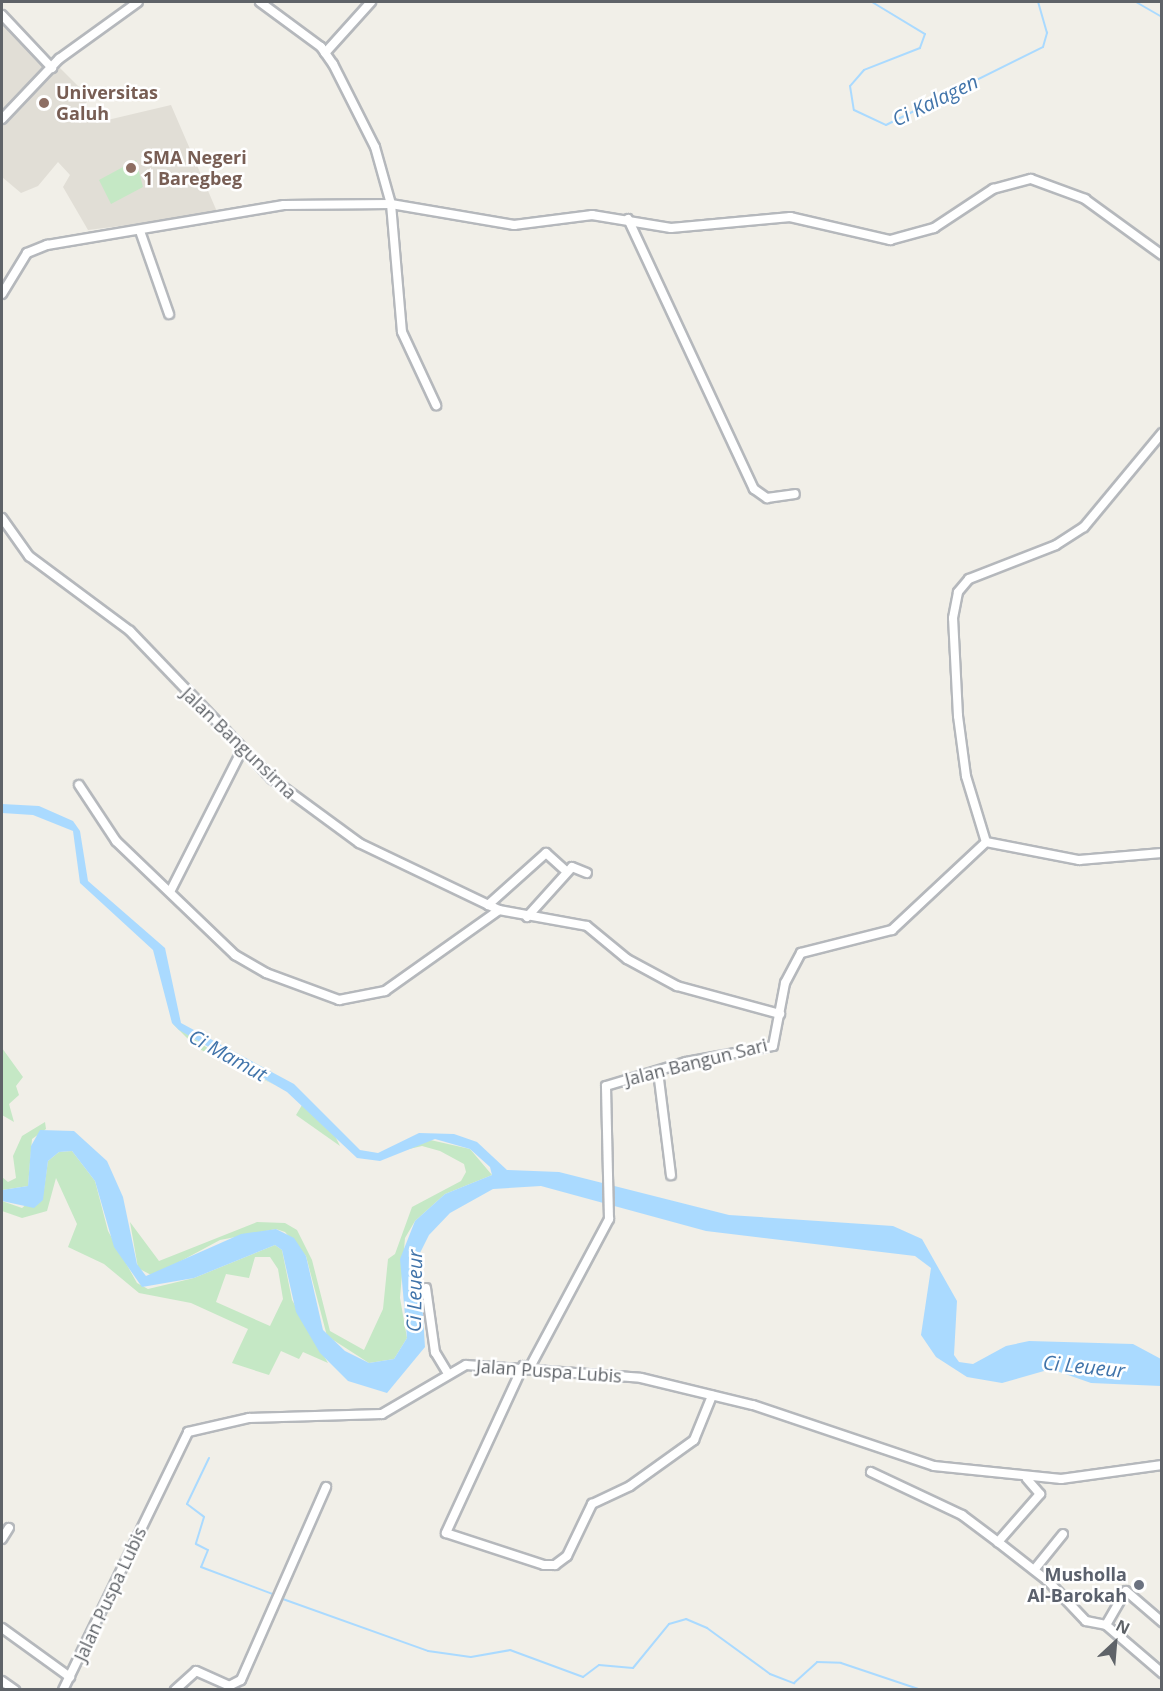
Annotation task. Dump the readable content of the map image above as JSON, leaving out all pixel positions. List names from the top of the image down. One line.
{"streets":{"street":["Jalan Bangunsirna","Jalan Bangun Sari","Jalan Puspa Lubis"]},"crossings":[["Jalan Bangunsirna","Jalan Bangun Sari"],["Jalan Bangun Sari","Jalan Puspa Lubis"]],"water":["Ci Kalagen","Ci Mamut","Ci Leueur"],"places":["Universitas Galuh","SMA Negeri 1 Baregbeg","Musholla Al-Barokah"],"north":"top right"}
